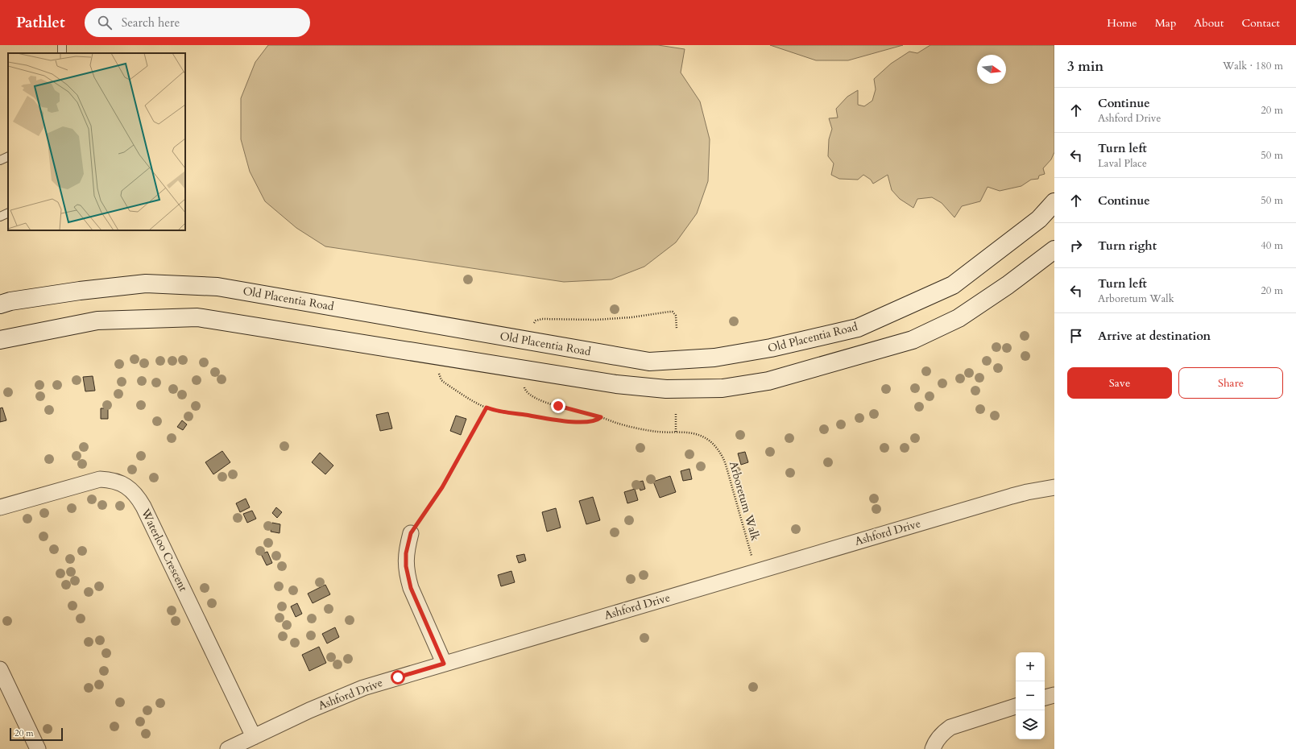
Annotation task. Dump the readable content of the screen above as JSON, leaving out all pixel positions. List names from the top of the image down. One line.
{"streets":{"main road":["Old Placentia Road"],"street":["Ashford Drive","Waterloo Crescent"],"path":["Arboretum Walk"]},"crossings":[["Ashford Drive","Waterloo Crescent"]],"scale_bar":"20 m","north":"right","page":{"header":"Pathlet","search":"Search here","nav":["Home","Map","About","Contact"],"heading":["3 min","Walk · 180 m"],"list":[["Continue","Ashford Drive","20 m"],["Turn left","Laval Place","50 m"],["Continue","50 m"],["Turn right","40 m"],["Turn left","Arboretum Walk","20 m"],"Arrive at destination"],"buttons":["Save","Share"],"map_buttons":["+","−"],"scale":"20 m"}}
